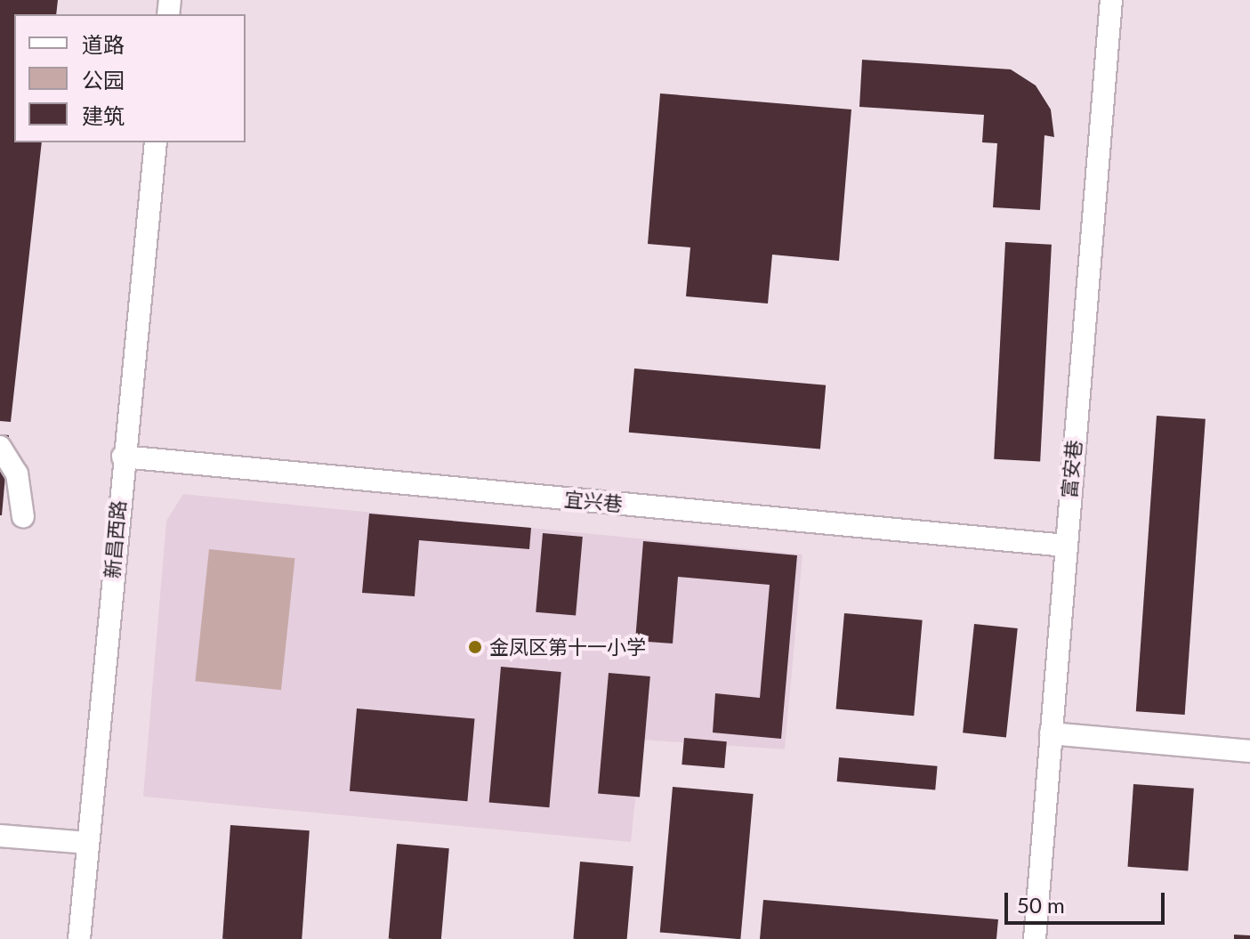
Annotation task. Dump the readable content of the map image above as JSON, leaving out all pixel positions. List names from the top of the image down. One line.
{"streets":{"street":["富安巷","宜兴巷","新昌西路"]},"crossings":[["富安巷","宜兴巷"],["宜兴巷","新昌西路"]],"places":["金凤区第十一小学"],"legend":["道路","公园","建筑"],"scale_bar":"50 m"}
